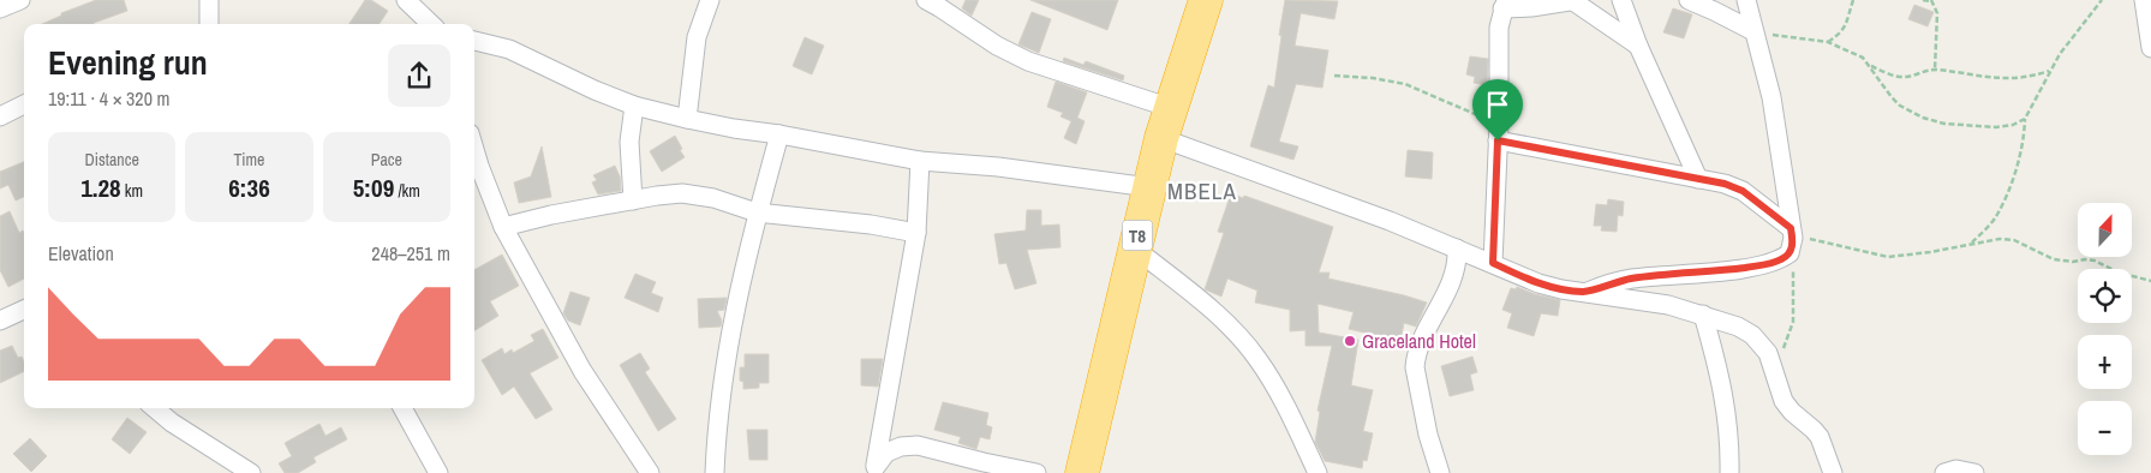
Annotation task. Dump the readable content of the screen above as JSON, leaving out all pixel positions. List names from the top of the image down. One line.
{"streets":{"highway":["T8"]},"districts":["MBELA"],"places":["Graceland Hotel"],"north":"top","page":{"heading":["Evening run","19:11 · 4 × 320 m"],"stats":[["Distance","1.28 km"],["Time","6:36"],["Pace","5:09 /km"]],"map_buttons":["+","−"],"chart":["Elevation","248–251 m"]}}
